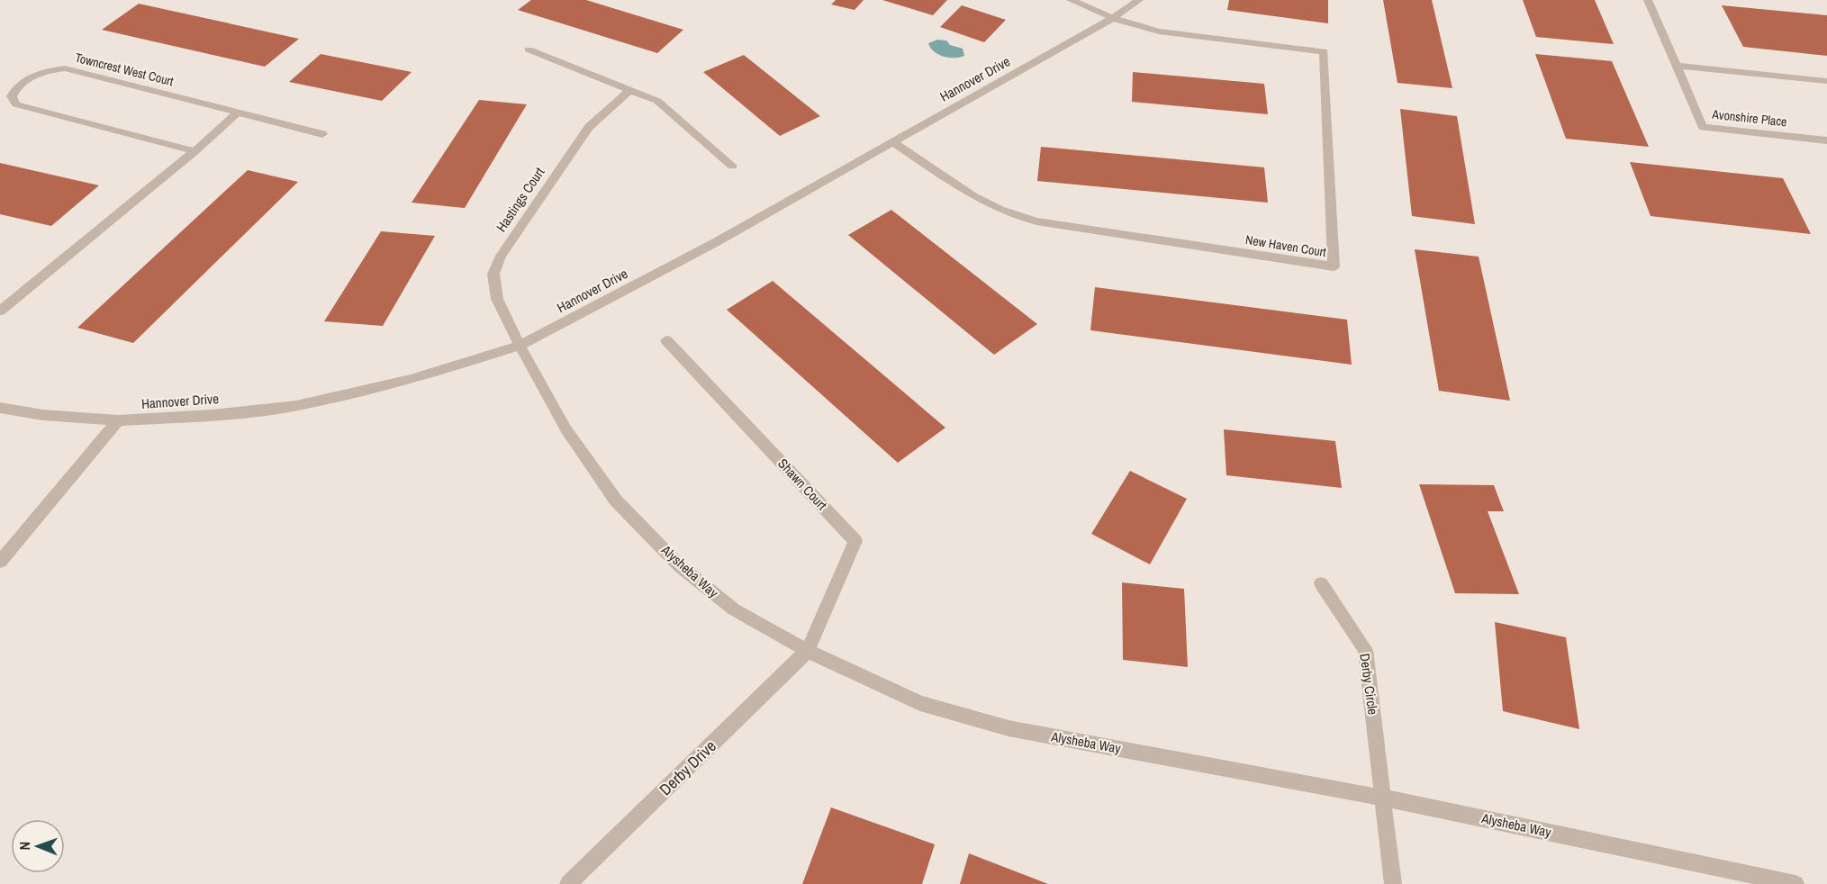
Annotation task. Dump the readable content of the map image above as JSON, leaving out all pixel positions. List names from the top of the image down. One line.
{"streets":{"street":["Towncrest West Court","Hannover Drive","Avonshire Place","Hastings Court","New Haven Court","Shawn Court","Alysheba Way","Derby Circle","Derby Drive"]},"crossings":[["Hannover Drive","Hastings Court"],["Hannover Drive","New Haven Court"],["Hannover Drive","Alysheba Way"],["Hastings Court","Alysheba Way"],["Shawn Court","Alysheba Way"],["Shawn Court","Derby Drive"],["Alysheba Way","Derby Circle"],["Alysheba Way","Derby Drive"]],"north":"left"}
